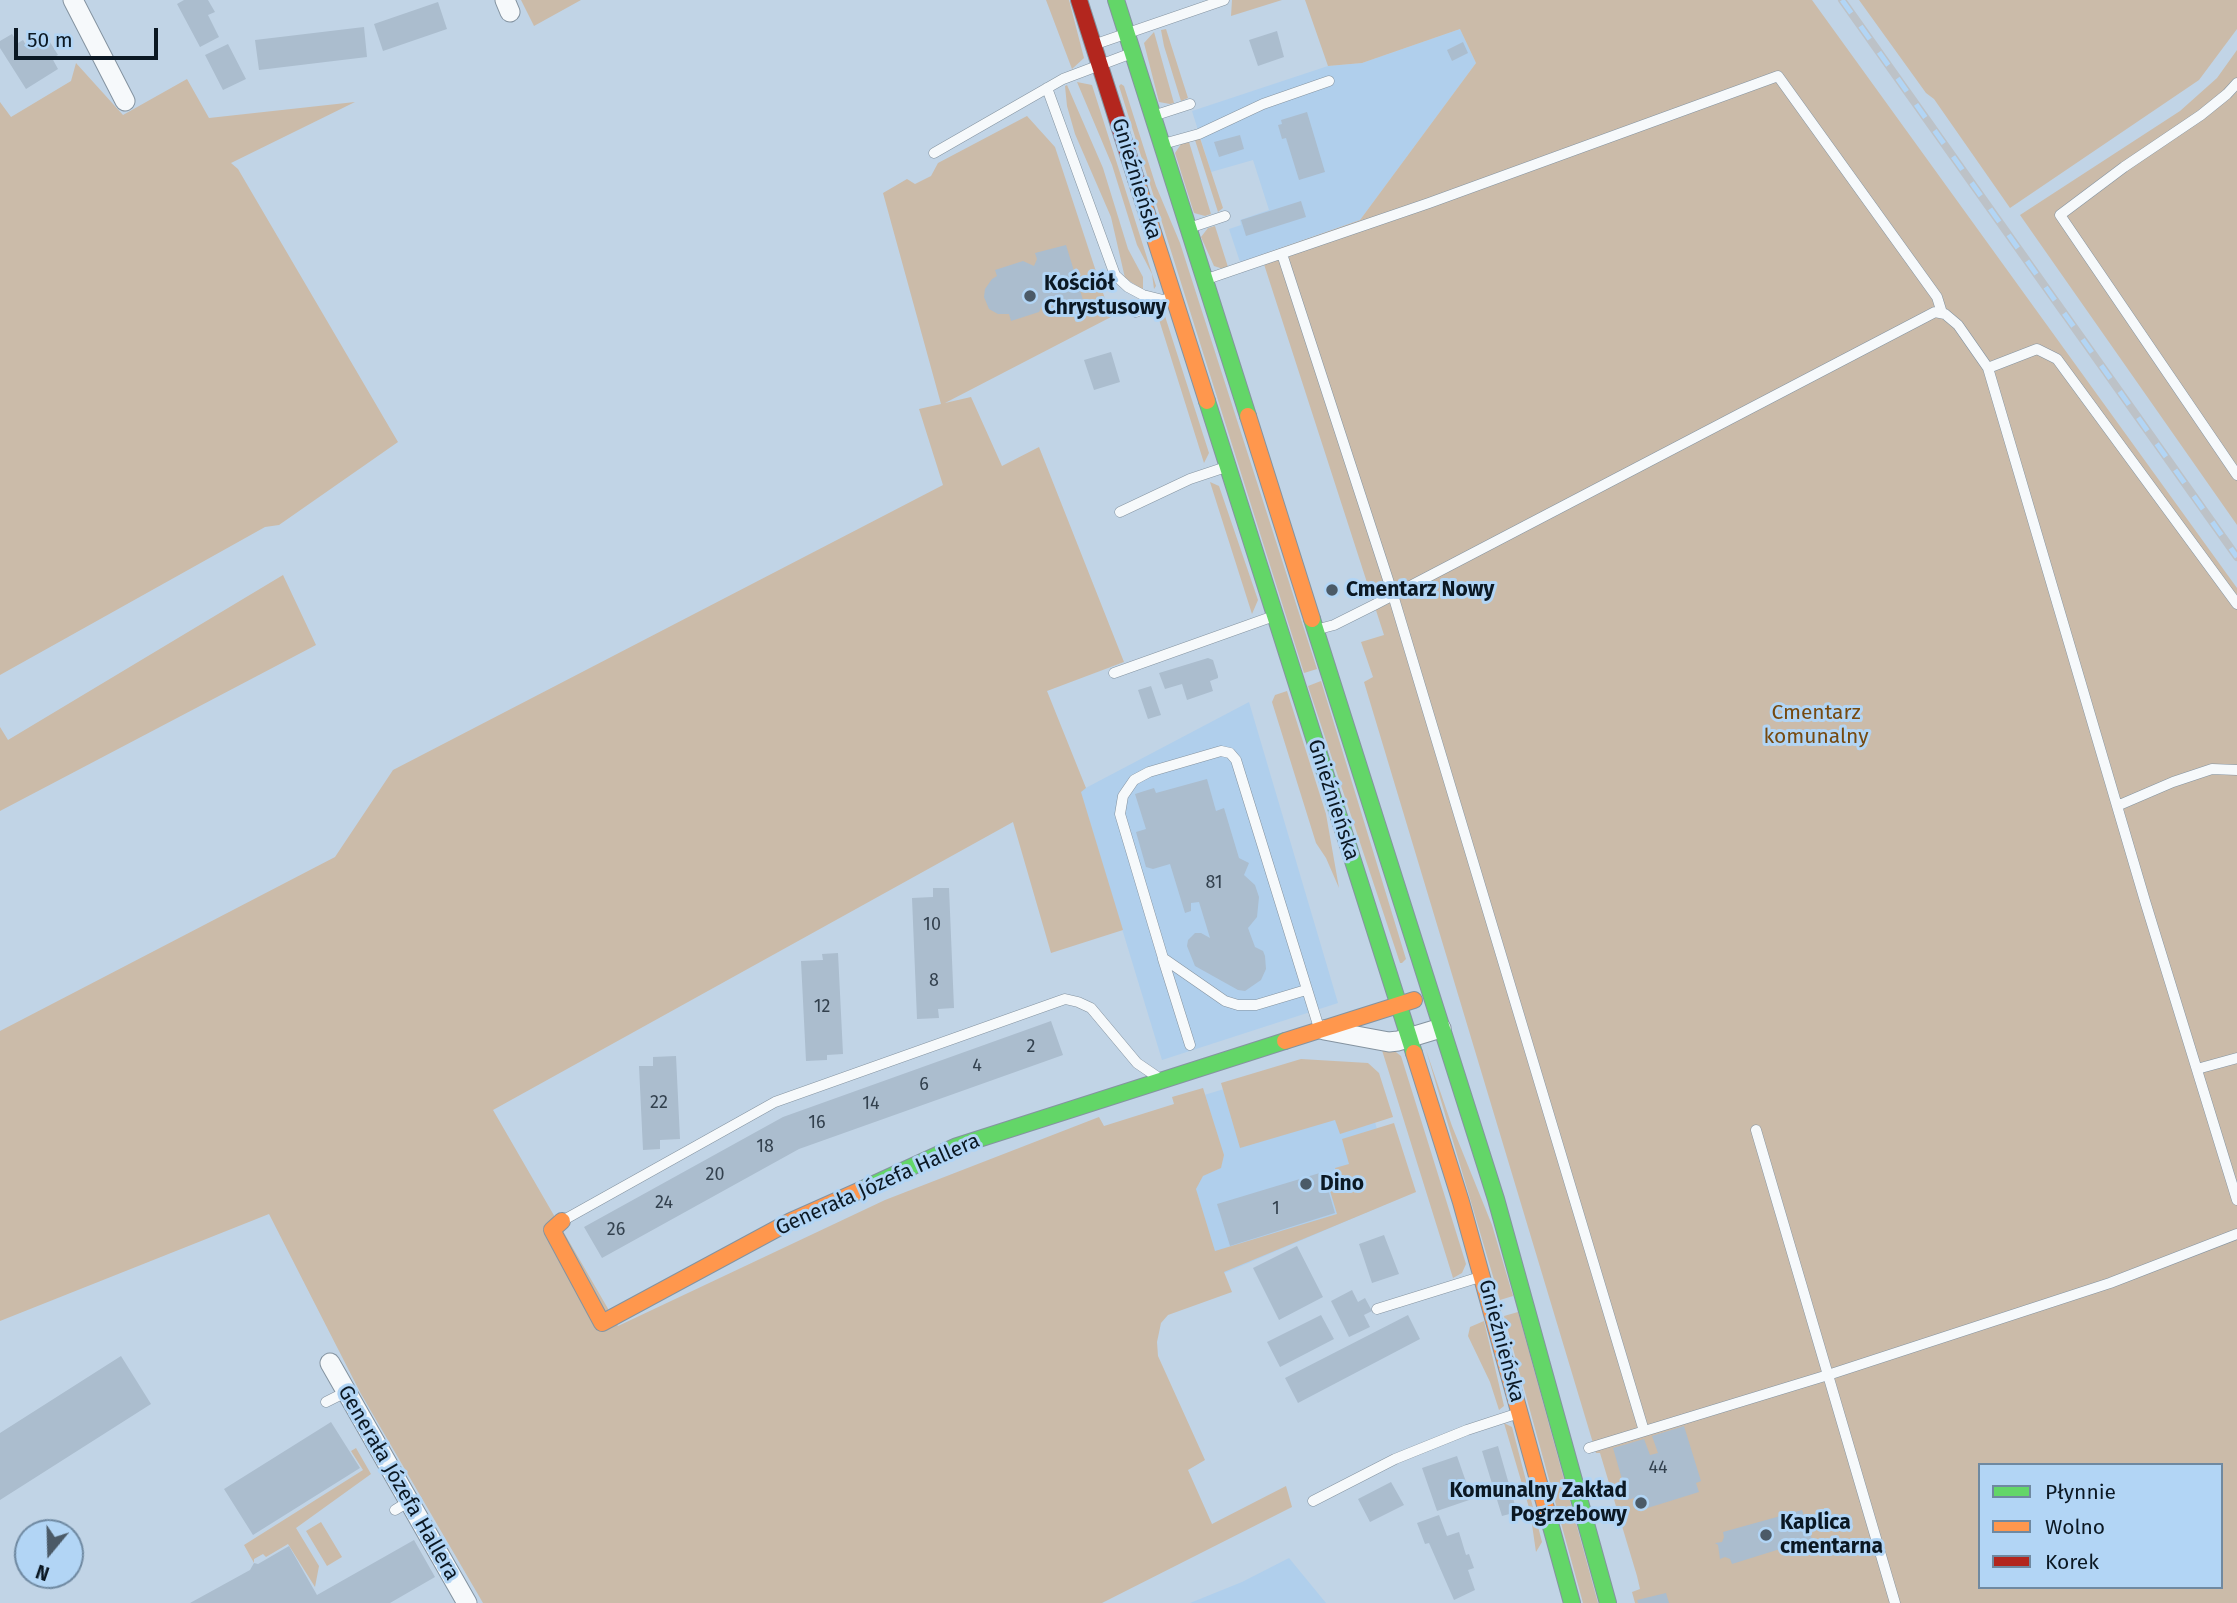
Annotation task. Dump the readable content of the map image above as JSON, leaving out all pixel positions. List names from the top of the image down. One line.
{"streets":{"main road":["Gnieźnieńska","Generała Józefa Hallera"]},"crossings":[["Gnieźnieńska","Generała Józefa Hallera"]],"parks":["Cmentarz komunalny"],"places":["Kościół Chrystusowy","Cmentarz Nowy","Dino","Komunalny Zakład Pogrzebowy","Kaplica cmentarna"],"house_numbers":["81","10","8","12","2","4","6","22","14","16","18","20","24","1","26","44"],"legend":["Płynnie","Wolno","Korek"],"scale_bar":"50 m","north":"bottom"}
